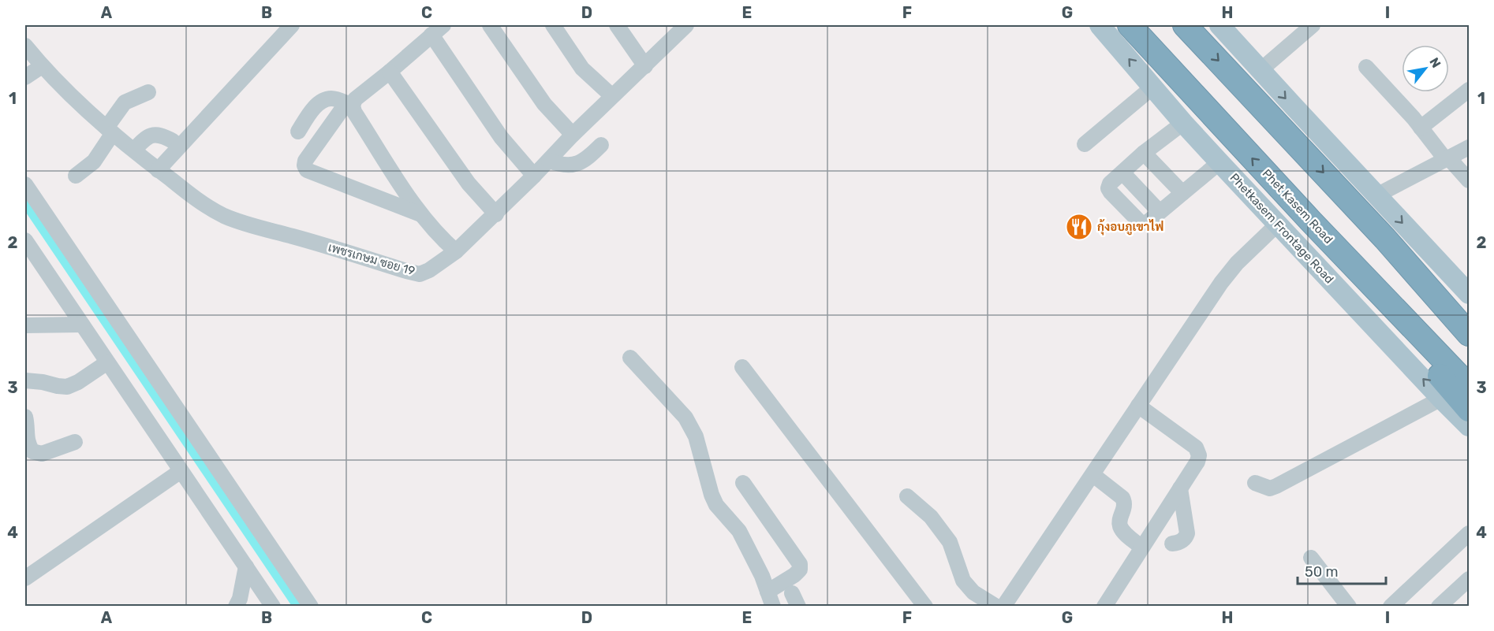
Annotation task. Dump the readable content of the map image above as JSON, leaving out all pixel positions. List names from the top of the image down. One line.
{"streets":{"highway":["Phet Kasem Road"],"main road":["Phetkasem Frontage Road"],"street":["เพชรเกษม ซอย 19"]},"places":{"restaurant":["กุ้งอบภูเขาไฟ"]},"scale_bar":"50 m","north":"top right","grid":{"columns":["A","B","C","D","E","F","G","H","I"],"rows":["1","2","3","4"]}}
